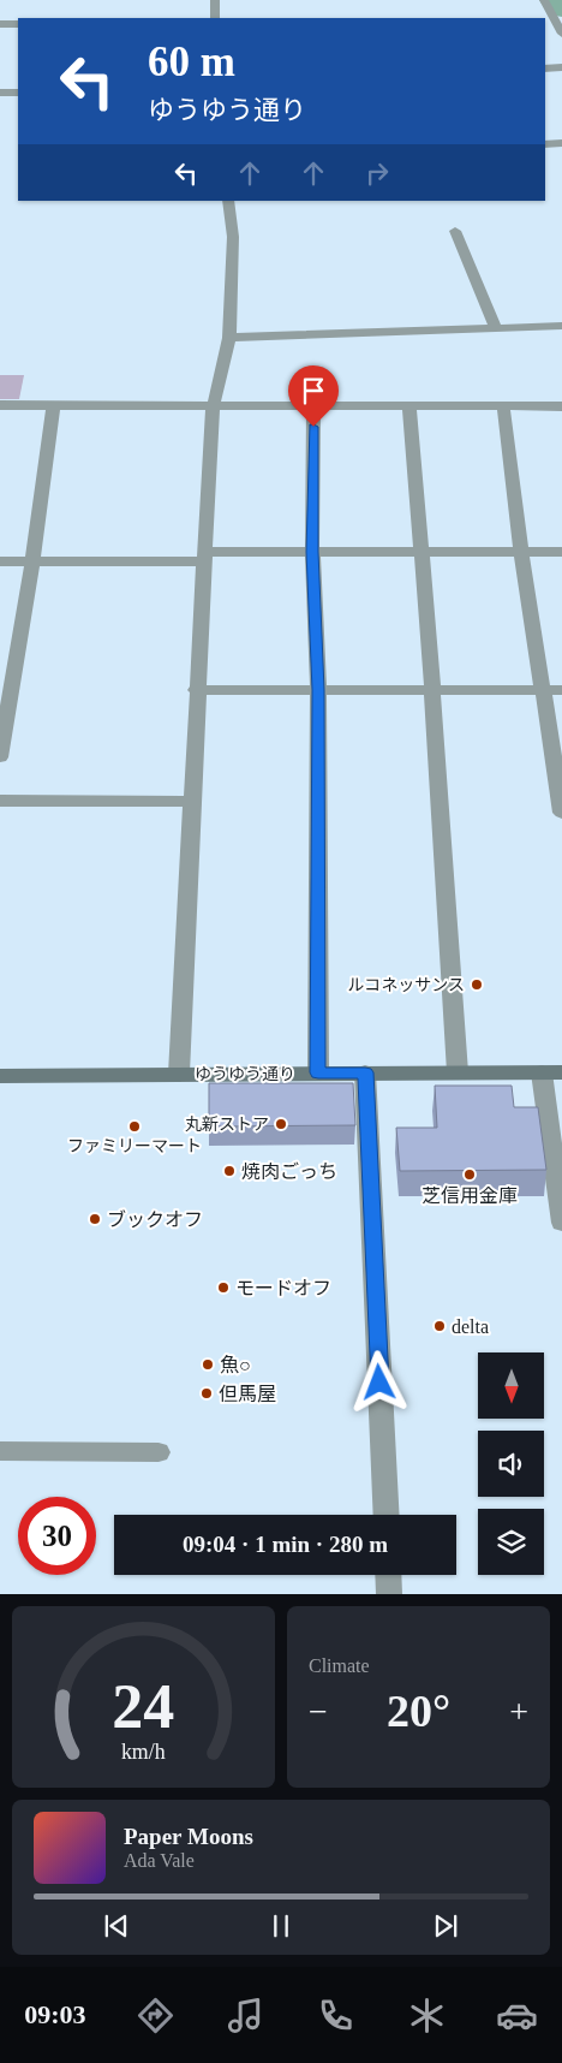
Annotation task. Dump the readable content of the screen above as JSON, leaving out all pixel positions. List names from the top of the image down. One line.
{"streets":{"street":["ゆうゆう通り"]},"places":["ルコネッサンス","丸新ストア","ファミリーマート","焼肉ごっち","芝信用金庫","ブックオフ","モードオフ","delta","魚○","但馬屋"],"north":"bottom","page":{"turn":["60 m","ゆうゆう通り"],"limit":"30","trip":"09:04 · 1 min · 280 m","tile":"Climate","heat":["−","20°","+"],"song":["Paper Moons","Ada Vale"],"tabs":"09:03","gauge":["24","km/h"]}}
